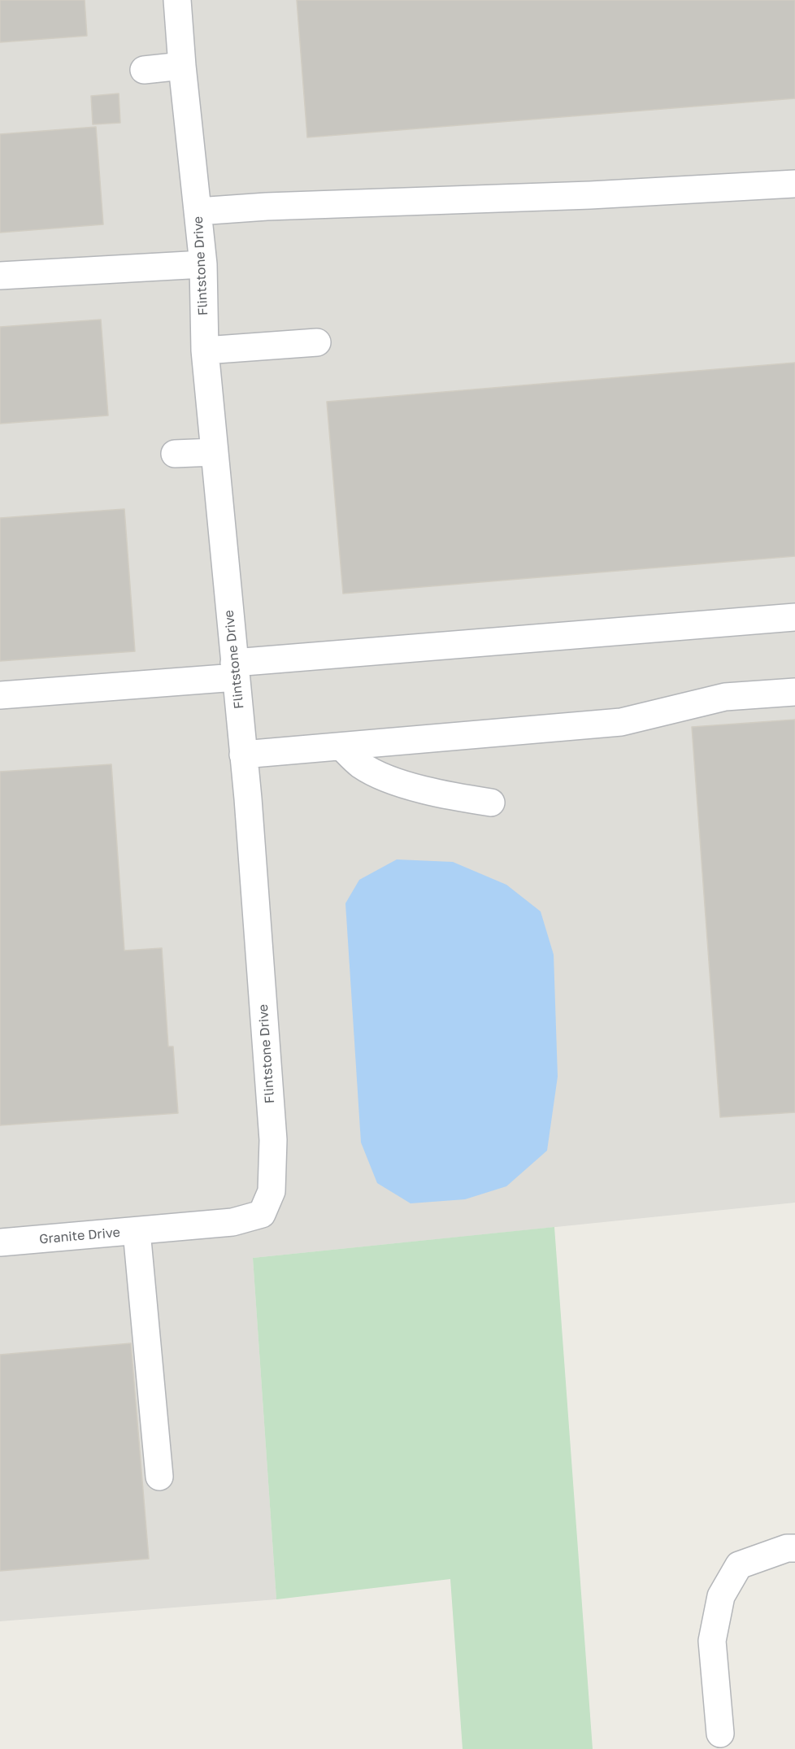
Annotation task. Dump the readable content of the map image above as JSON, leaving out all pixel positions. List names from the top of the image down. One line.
{"streets":{"street":["Flintstone Drive","Granite Drive"]},"crossings":[["Flintstone Drive","Granite Drive"]]}
